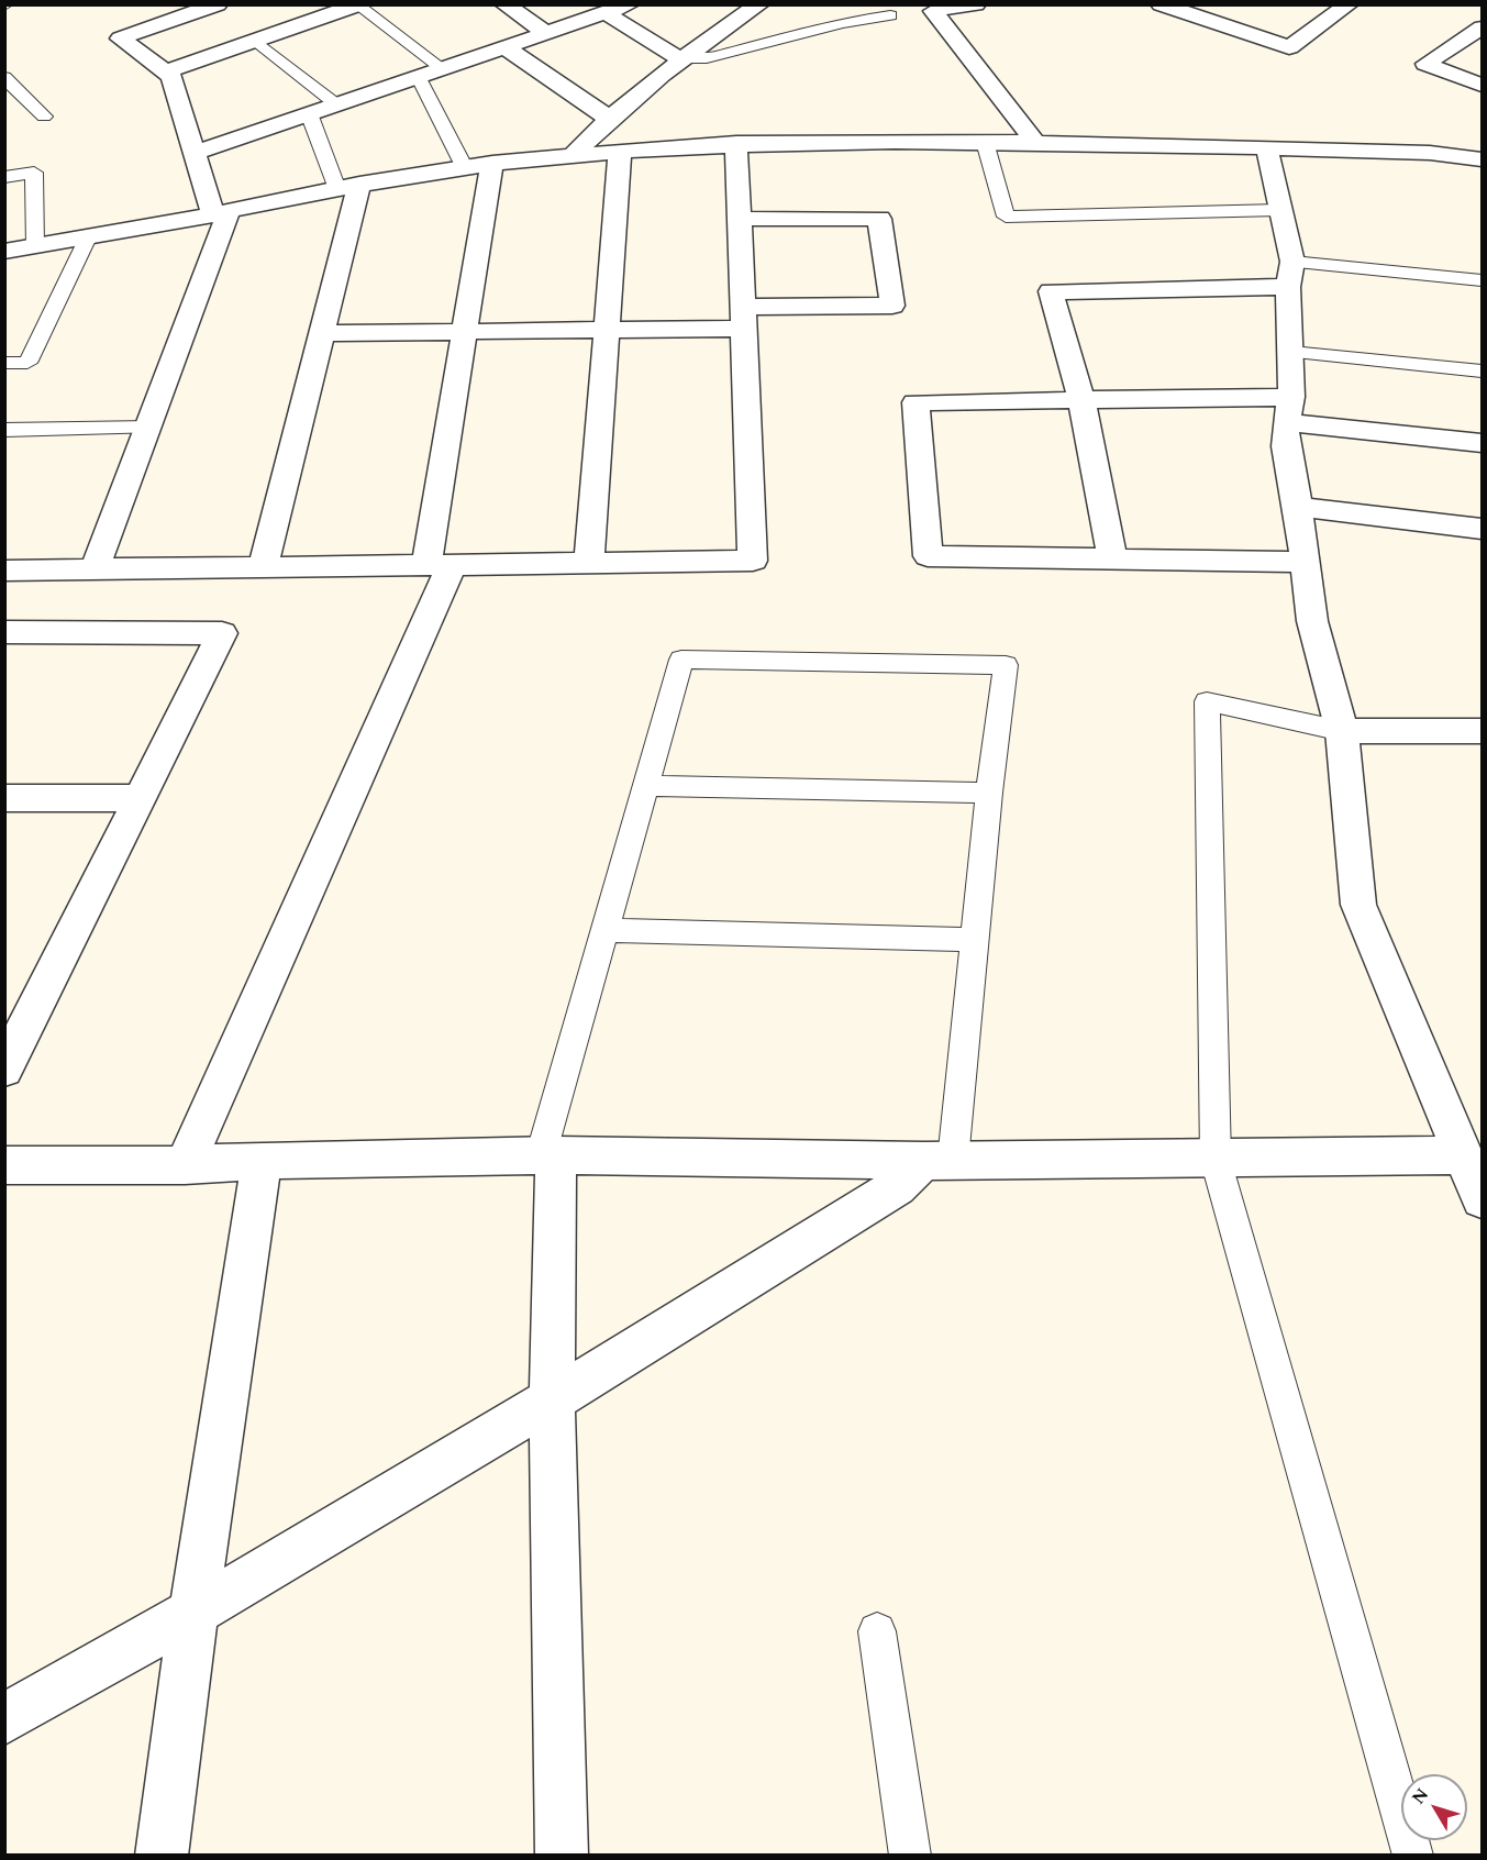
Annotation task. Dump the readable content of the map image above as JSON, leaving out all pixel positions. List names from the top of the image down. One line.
{"north":"top left"}
